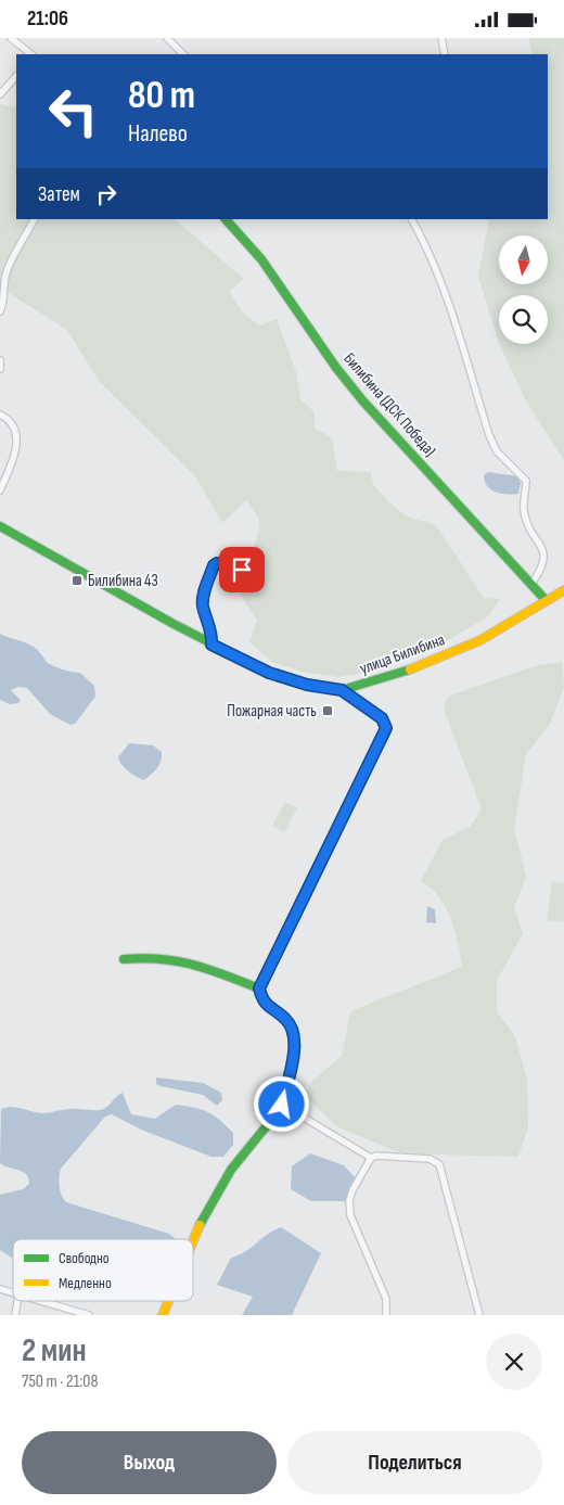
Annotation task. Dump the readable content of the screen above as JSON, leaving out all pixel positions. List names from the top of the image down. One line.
{"streets":{"street":["Билибина (ДСК Победа)","улица Билибина"]},"crossings":[["Билибина (ДСК Победа)","улица Билибина"]],"places":{"transit":["Билибина 43","Пожарная часть"]},"legend":["Свободно","Медленно"],"north":"bottom","page":{"status":"21:06","turn":["80 m","Налево"],"then":"Затем","heading":["2 мин","750 m · 21:08"],"buttons":["Выход","Поделиться"]}}
